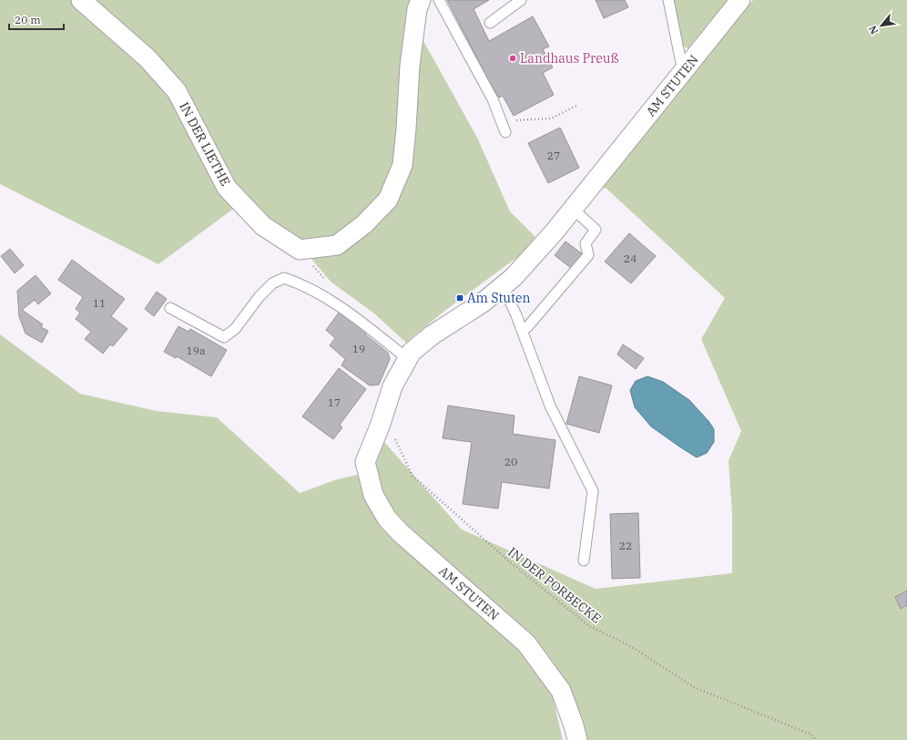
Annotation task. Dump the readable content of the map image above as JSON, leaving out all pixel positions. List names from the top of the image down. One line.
{"streets":{"street":["AM STUTEN","IN DER LIETHE"],"path":["IN DER PORBECKE"]},"crossings":[["AM STUTEN","IN DER PORBECKE"]],"places":{"other":["Landhaus Preuß"],"transit":["Am Stuten"]},"house_numbers":["27","24","11","19","19a","17","20","22"],"scale_bar":"20 m","north":"bottom left"}
